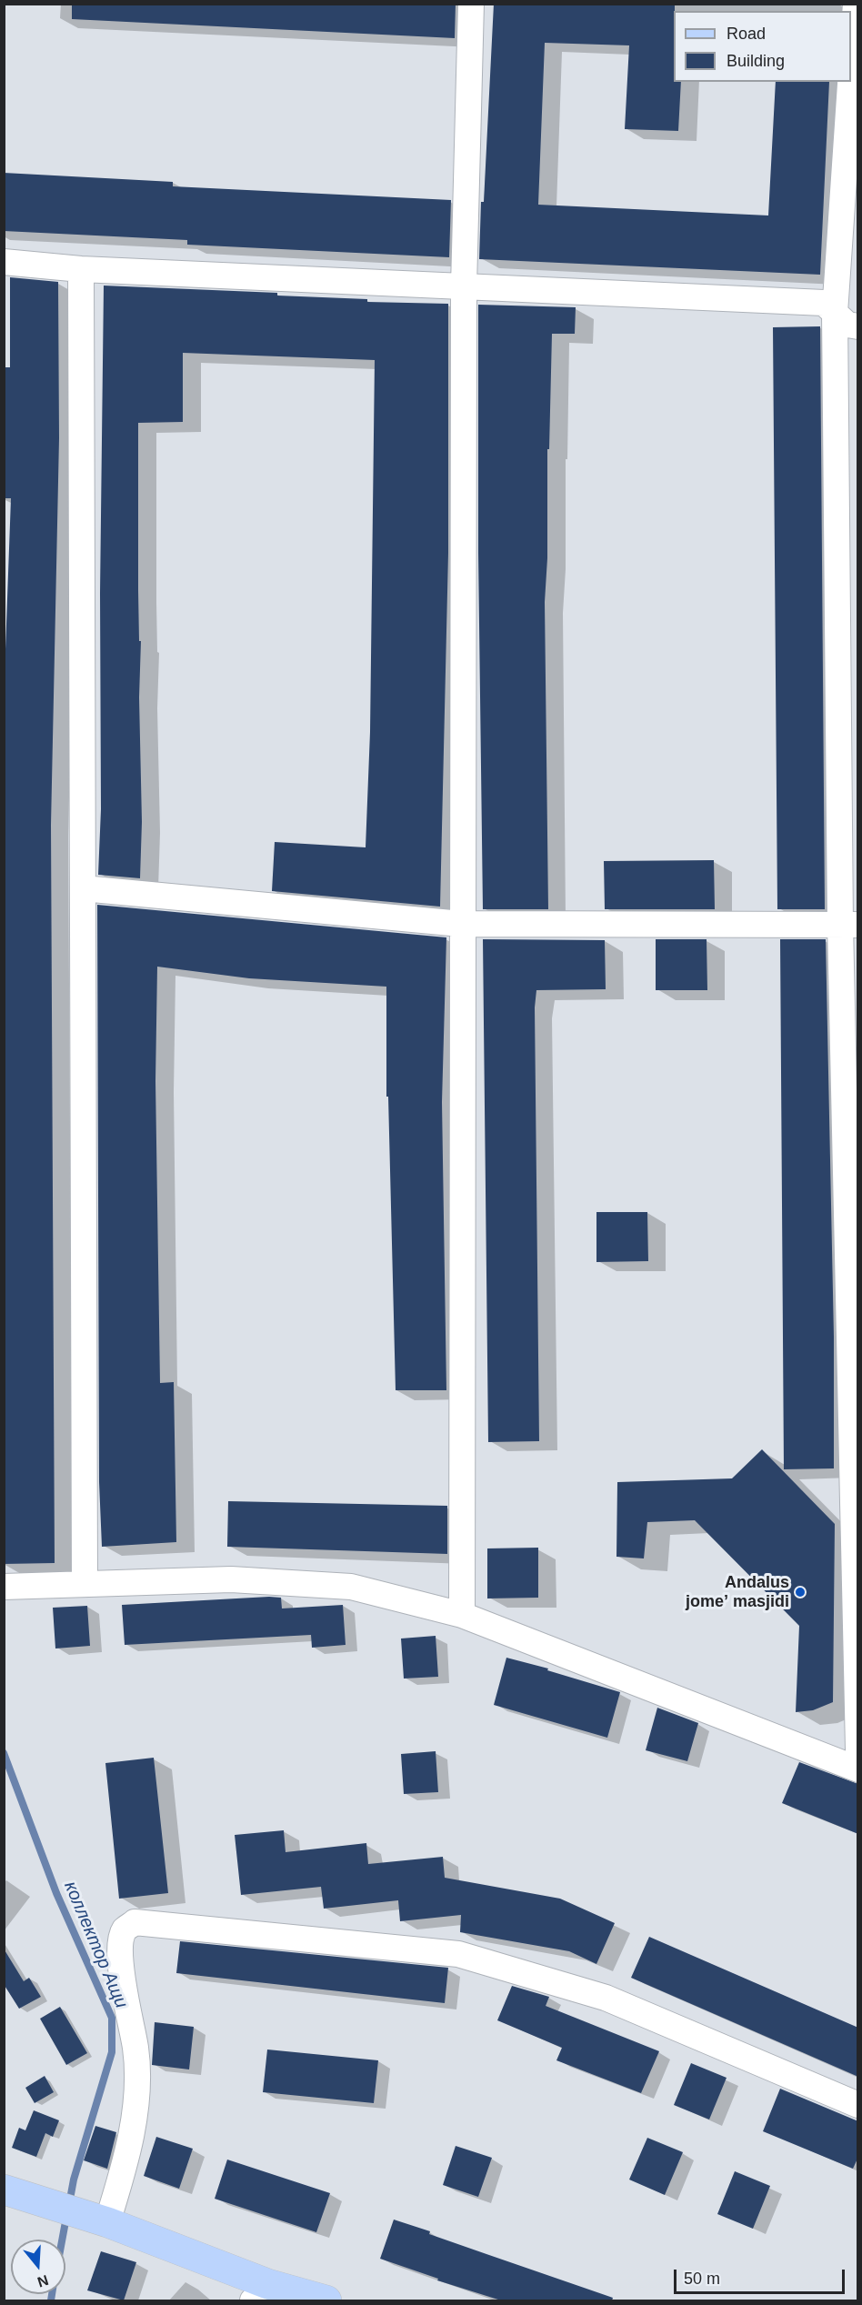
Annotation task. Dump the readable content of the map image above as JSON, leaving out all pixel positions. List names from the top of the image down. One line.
{"water":["коллектор Ащи"],"places":["Andalus jome’ masjidi"],"legend":["Road","Building"],"scale_bar":"50 m","north":"bottom"}
